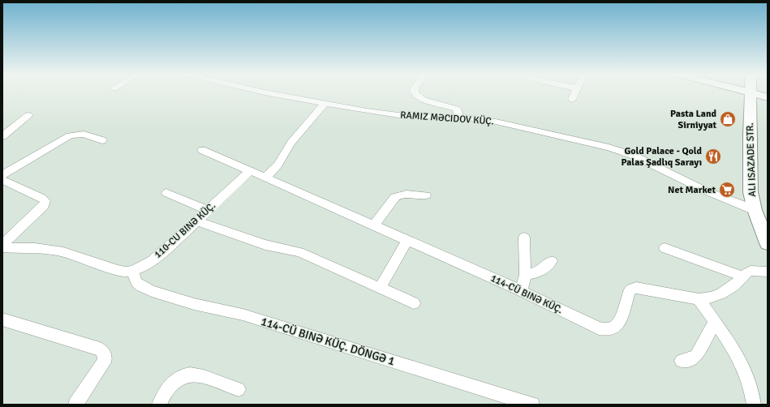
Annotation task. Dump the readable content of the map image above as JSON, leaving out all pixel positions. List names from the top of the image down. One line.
{"streets":{"main road":["ALI ISAZADE STR."],"street":["RAMIZ MƏCIDOV KÜÇ.","110-CU BINƏ KÜÇ.","114-CÜ BINƏ KÜÇ.","114-CÜ BINƏ KÜÇ. DÖNGƏ 1"]},"crossings":[["RAMIZ MƏCIDOV KÜÇ.","ALI ISAZADE STR."],["110-CU BINƏ KÜÇ.","114-CÜ BINƏ KÜÇ. DÖNGƏ 1"]],"places":{"shop":["Pasta Land Sirniyyat"],"restaurant":["Gold Palace - Qold Palas Şadlıq Sarayı"],"supermarket":["Net Market"]}}
